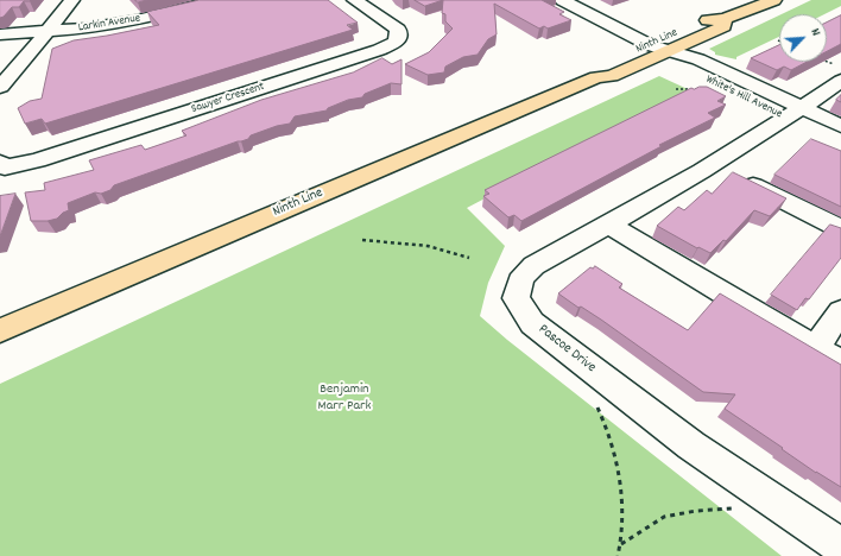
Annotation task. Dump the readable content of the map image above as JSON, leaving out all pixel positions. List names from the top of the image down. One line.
{"streets":{"main road":["Ninth Line"],"street":["Larkin Avenue","White's Hill Avenue","Sawyer Crescent","Pascoe Drive"]},"crossings":[["Ninth Line","White's Hill Avenue"],["White's Hill Avenue","Pascoe Drive"]],"parks":["Benjamin Marr Park"],"north":"top right"}
